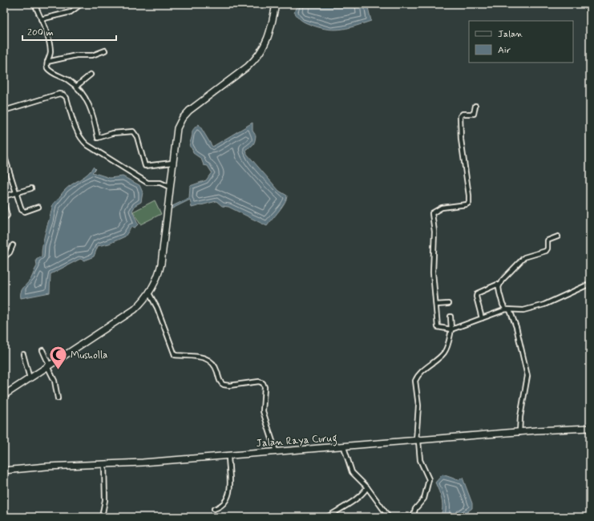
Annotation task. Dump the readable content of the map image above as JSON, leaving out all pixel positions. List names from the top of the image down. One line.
{"streets":{"street":["Jalan Raya Curug"]},"places":{"mosque":["Musholla"]},"legend":["Jalan","Air"],"scale_bar":"200 m"}
